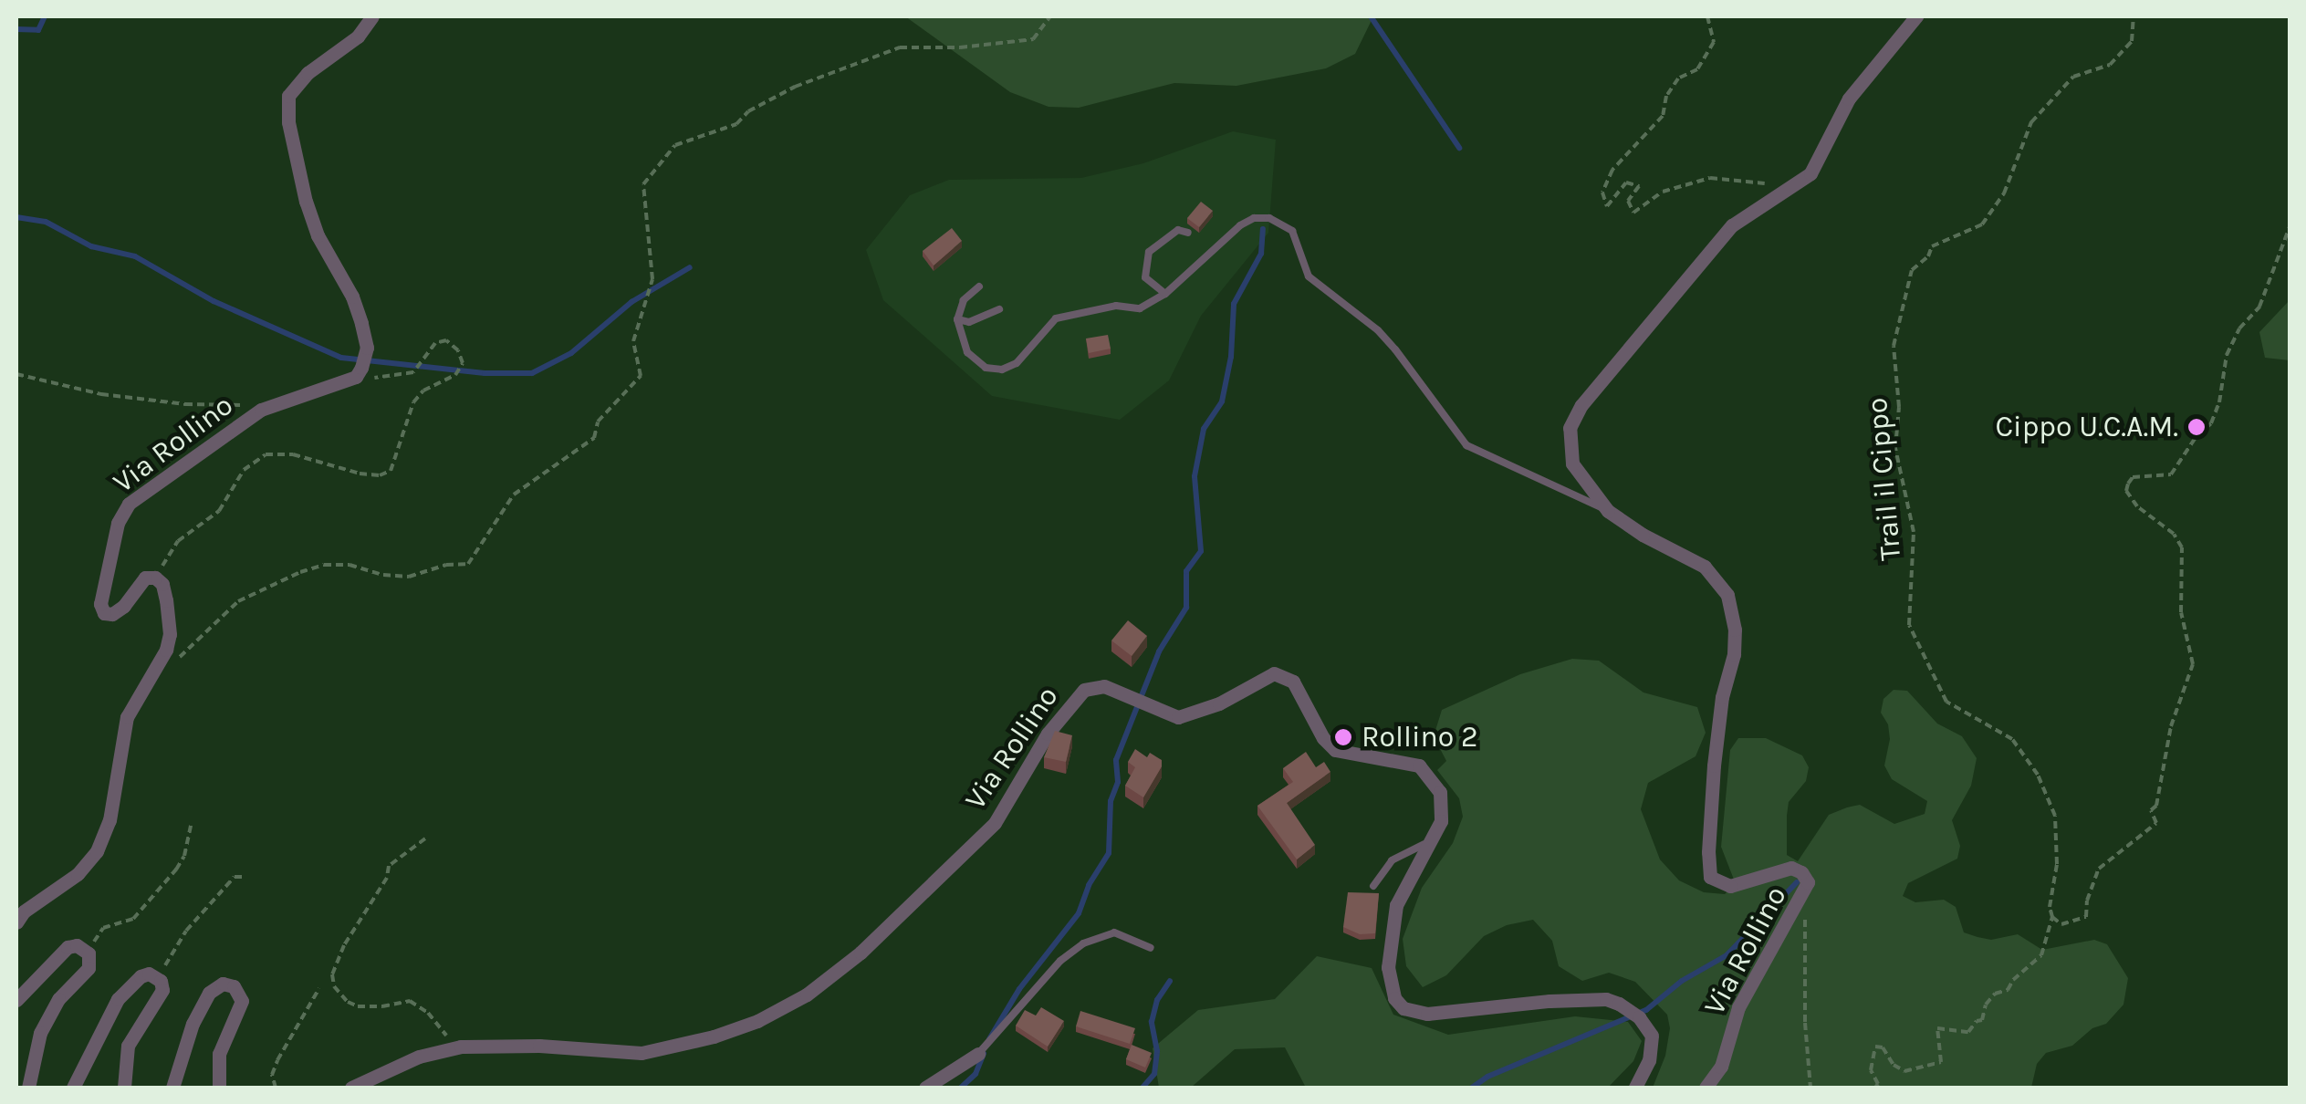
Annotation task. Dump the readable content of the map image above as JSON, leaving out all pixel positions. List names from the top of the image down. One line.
{"streets":{"street":["Via Rollino"],"path":["Trail il Cippo"]},"places":["Cippo U.C.A.M.","Rollino 2"]}
